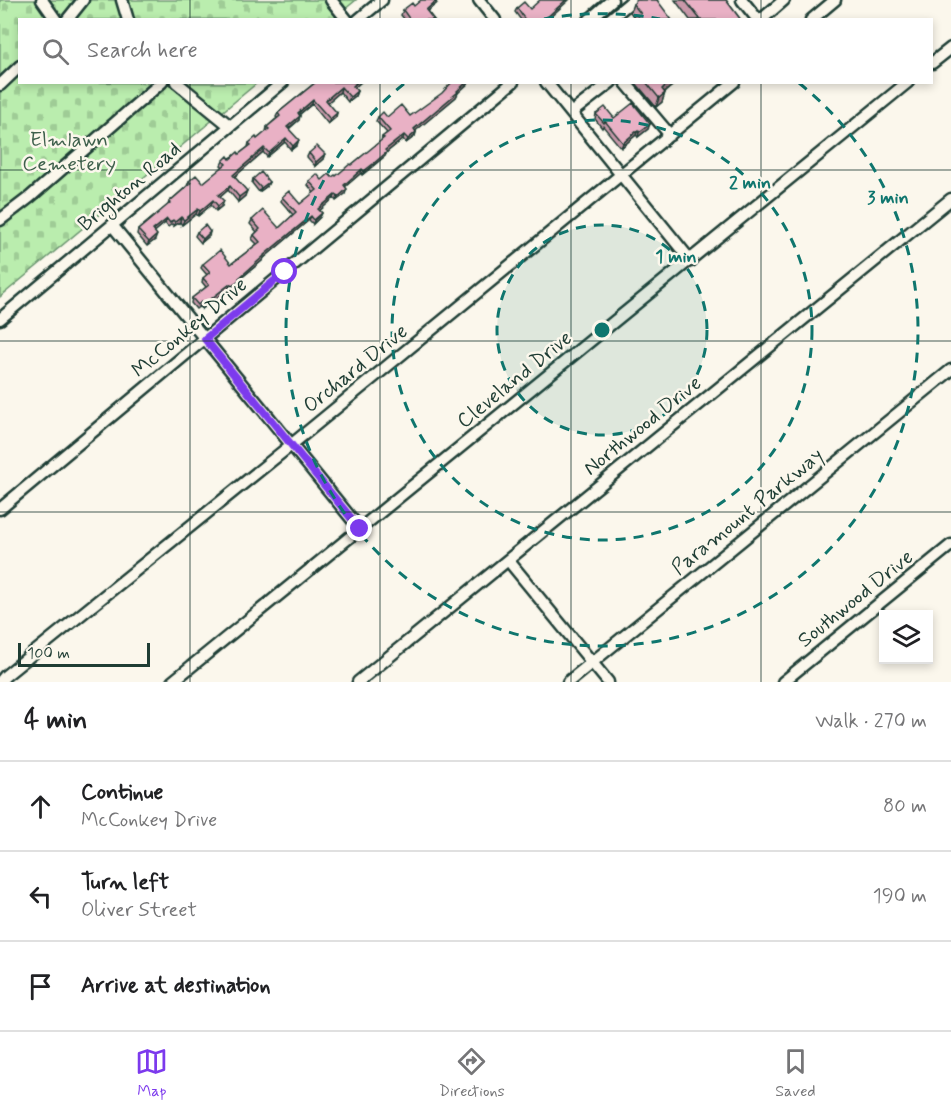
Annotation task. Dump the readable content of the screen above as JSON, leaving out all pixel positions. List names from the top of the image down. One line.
{"streets":{"street":["Brighton Road","McConkey Drive","Orchard Drive","Cleveland Drive","Northwood Drive","Paramount Parkway","Southwood Drive"]},"parks":["Elmlawn Cemetery"],"scale_bar":"100 m","page":{"search":"Search here","scale":"100 m","heading":["4 min","Walk · 270 m"],"list":[["Continue","McConkey Drive","80 m"],["Turn left","Oliver Street","190 m"],"Arrive at destination"],"nav":["Map","Directions","Saved"]},"rings":["2 min","3 min","1 min"]}
